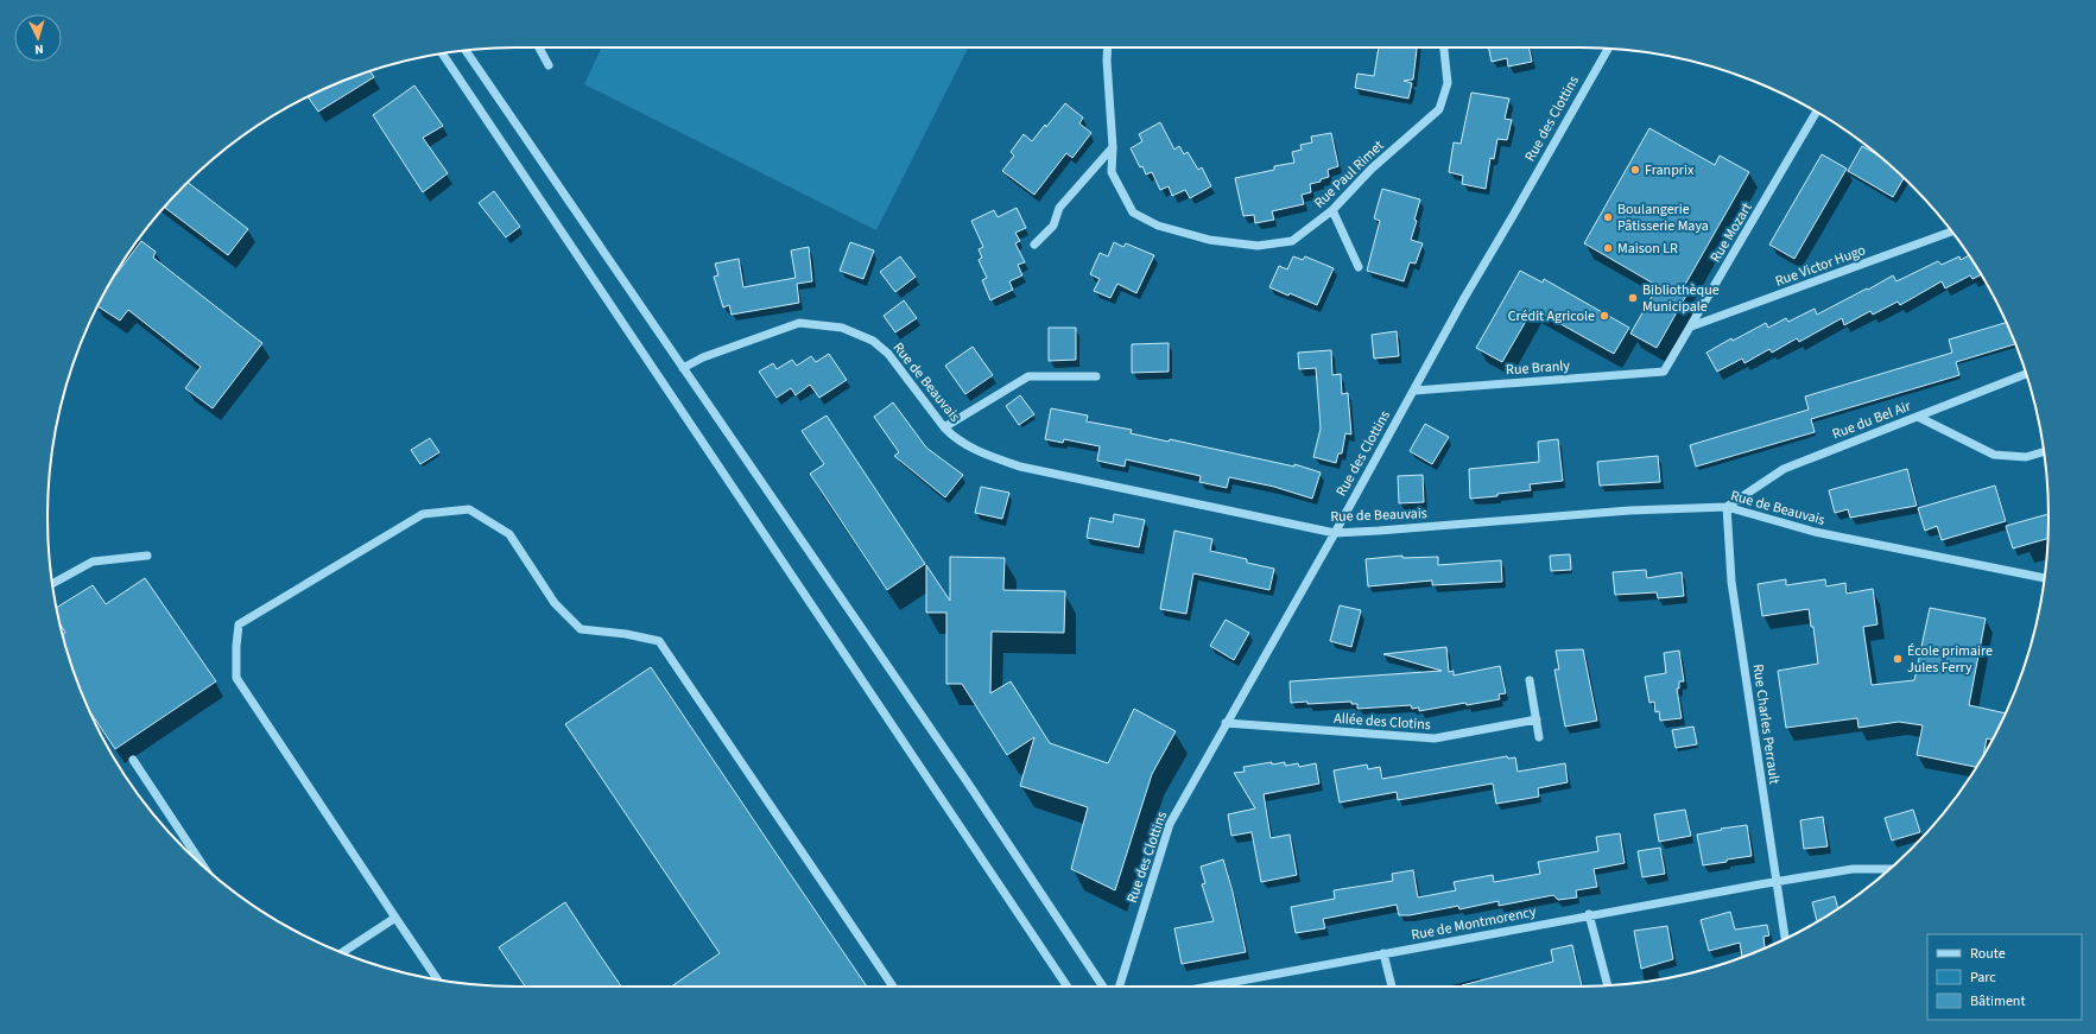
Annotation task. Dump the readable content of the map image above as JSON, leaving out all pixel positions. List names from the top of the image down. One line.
{"streets":{"street":["Rue des Clottins","Rue Paul Rimet","Rue Mozart","Rue Victor Hugo","Rue Branly","Rue de Beauvais","Rue du Bel Air","Allée des Clotins","Rue Charles Perrault","Rue de Montmorency"]},"crossings":[["Rue des Clottins","Rue Branly"],["Rue des Clottins","Rue de Beauvais"],["Rue des Clottins","Allée des Clotins"],["Rue Mozart","Rue Victor Hugo"],["Rue Mozart","Rue Branly"],["Rue de Beauvais","Rue du Bel Air"],["Rue de Beauvais","Rue Charles Perrault"],["Rue du Bel Air","Rue Charles Perrault"],["Rue Charles Perrault","Rue de Montmorency"]],"places":["Franprix","Boulangerie Pâtisserie Maya","Maison LR","Bibliothèque Municipale","Crédit Agricole","École primaire Jules Ferry"],"legend":["Route","Parc","Bâtiment"],"north":"bottom"}
